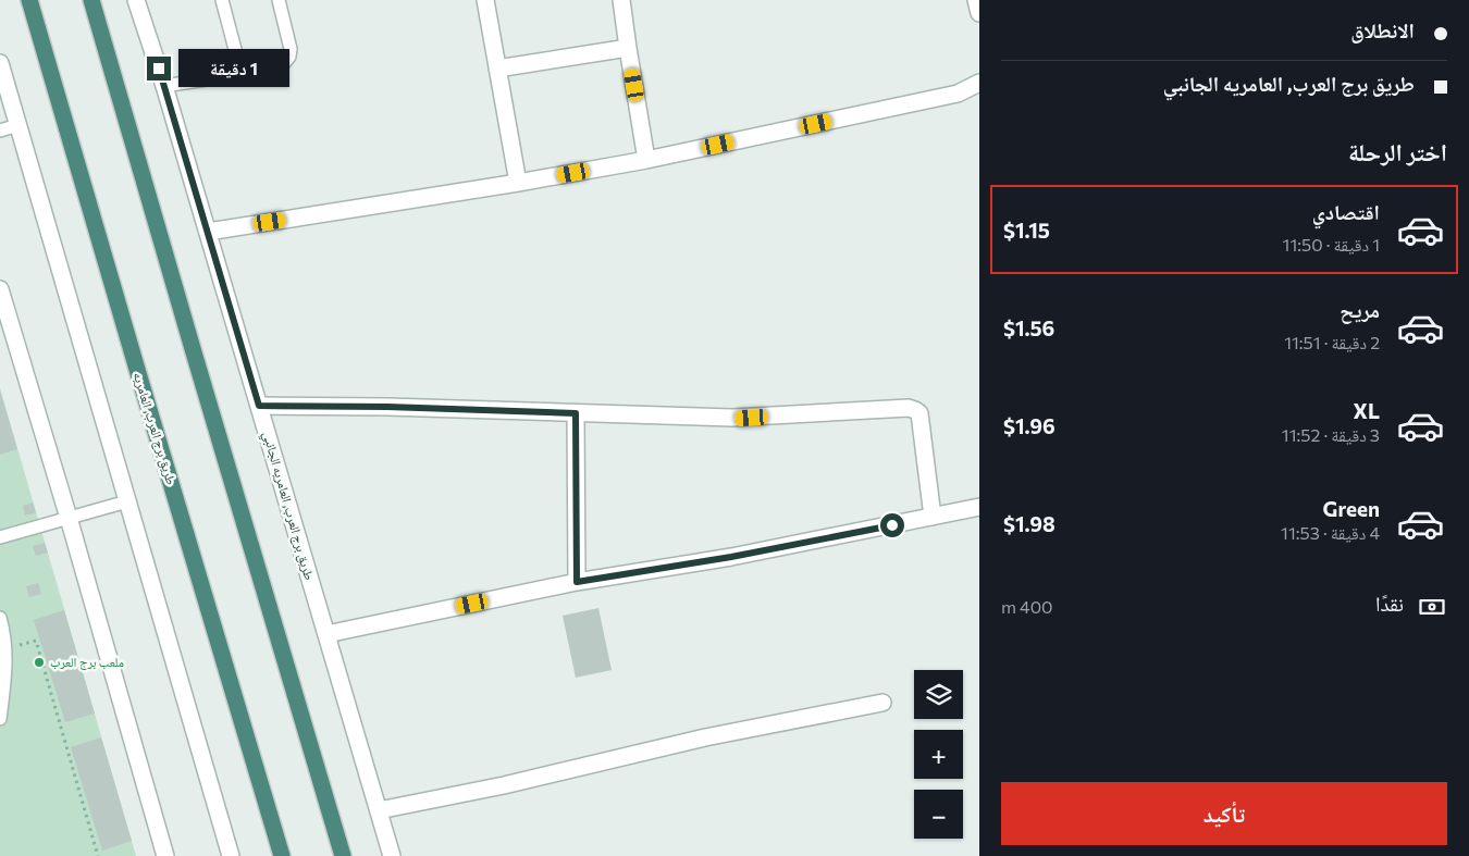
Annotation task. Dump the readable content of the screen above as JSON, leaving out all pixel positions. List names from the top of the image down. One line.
{"streets":{"highway":["طريق برج العرب, العامريه"],"street":["طريق برج العرب, العامريه الجانبي"]},"places":["ملعب برج العرب"],"page":{"banner":["الانطلاق","طريق برج العرب, العامريه الجانبي"],"bubble":"1 دقيقة","heading":"اختر الرحلة","list":[{"name":"اقتصادي","note":"1 دقيقة · 11:50","value":"$1.15"},{"name":"مريح","note":"2 دقيقة · 11:51","value":"$1.56"},{"name":"XL","note":"3 دقيقة · 11:52","value":"$1.96"},{"name":"Green","note":"4 دقيقة · 11:53","value":"$1.98"}],"pay":["نقدًا","400 m"],"map_buttons":["+","−"],"buttons":"تأكيد"}}
